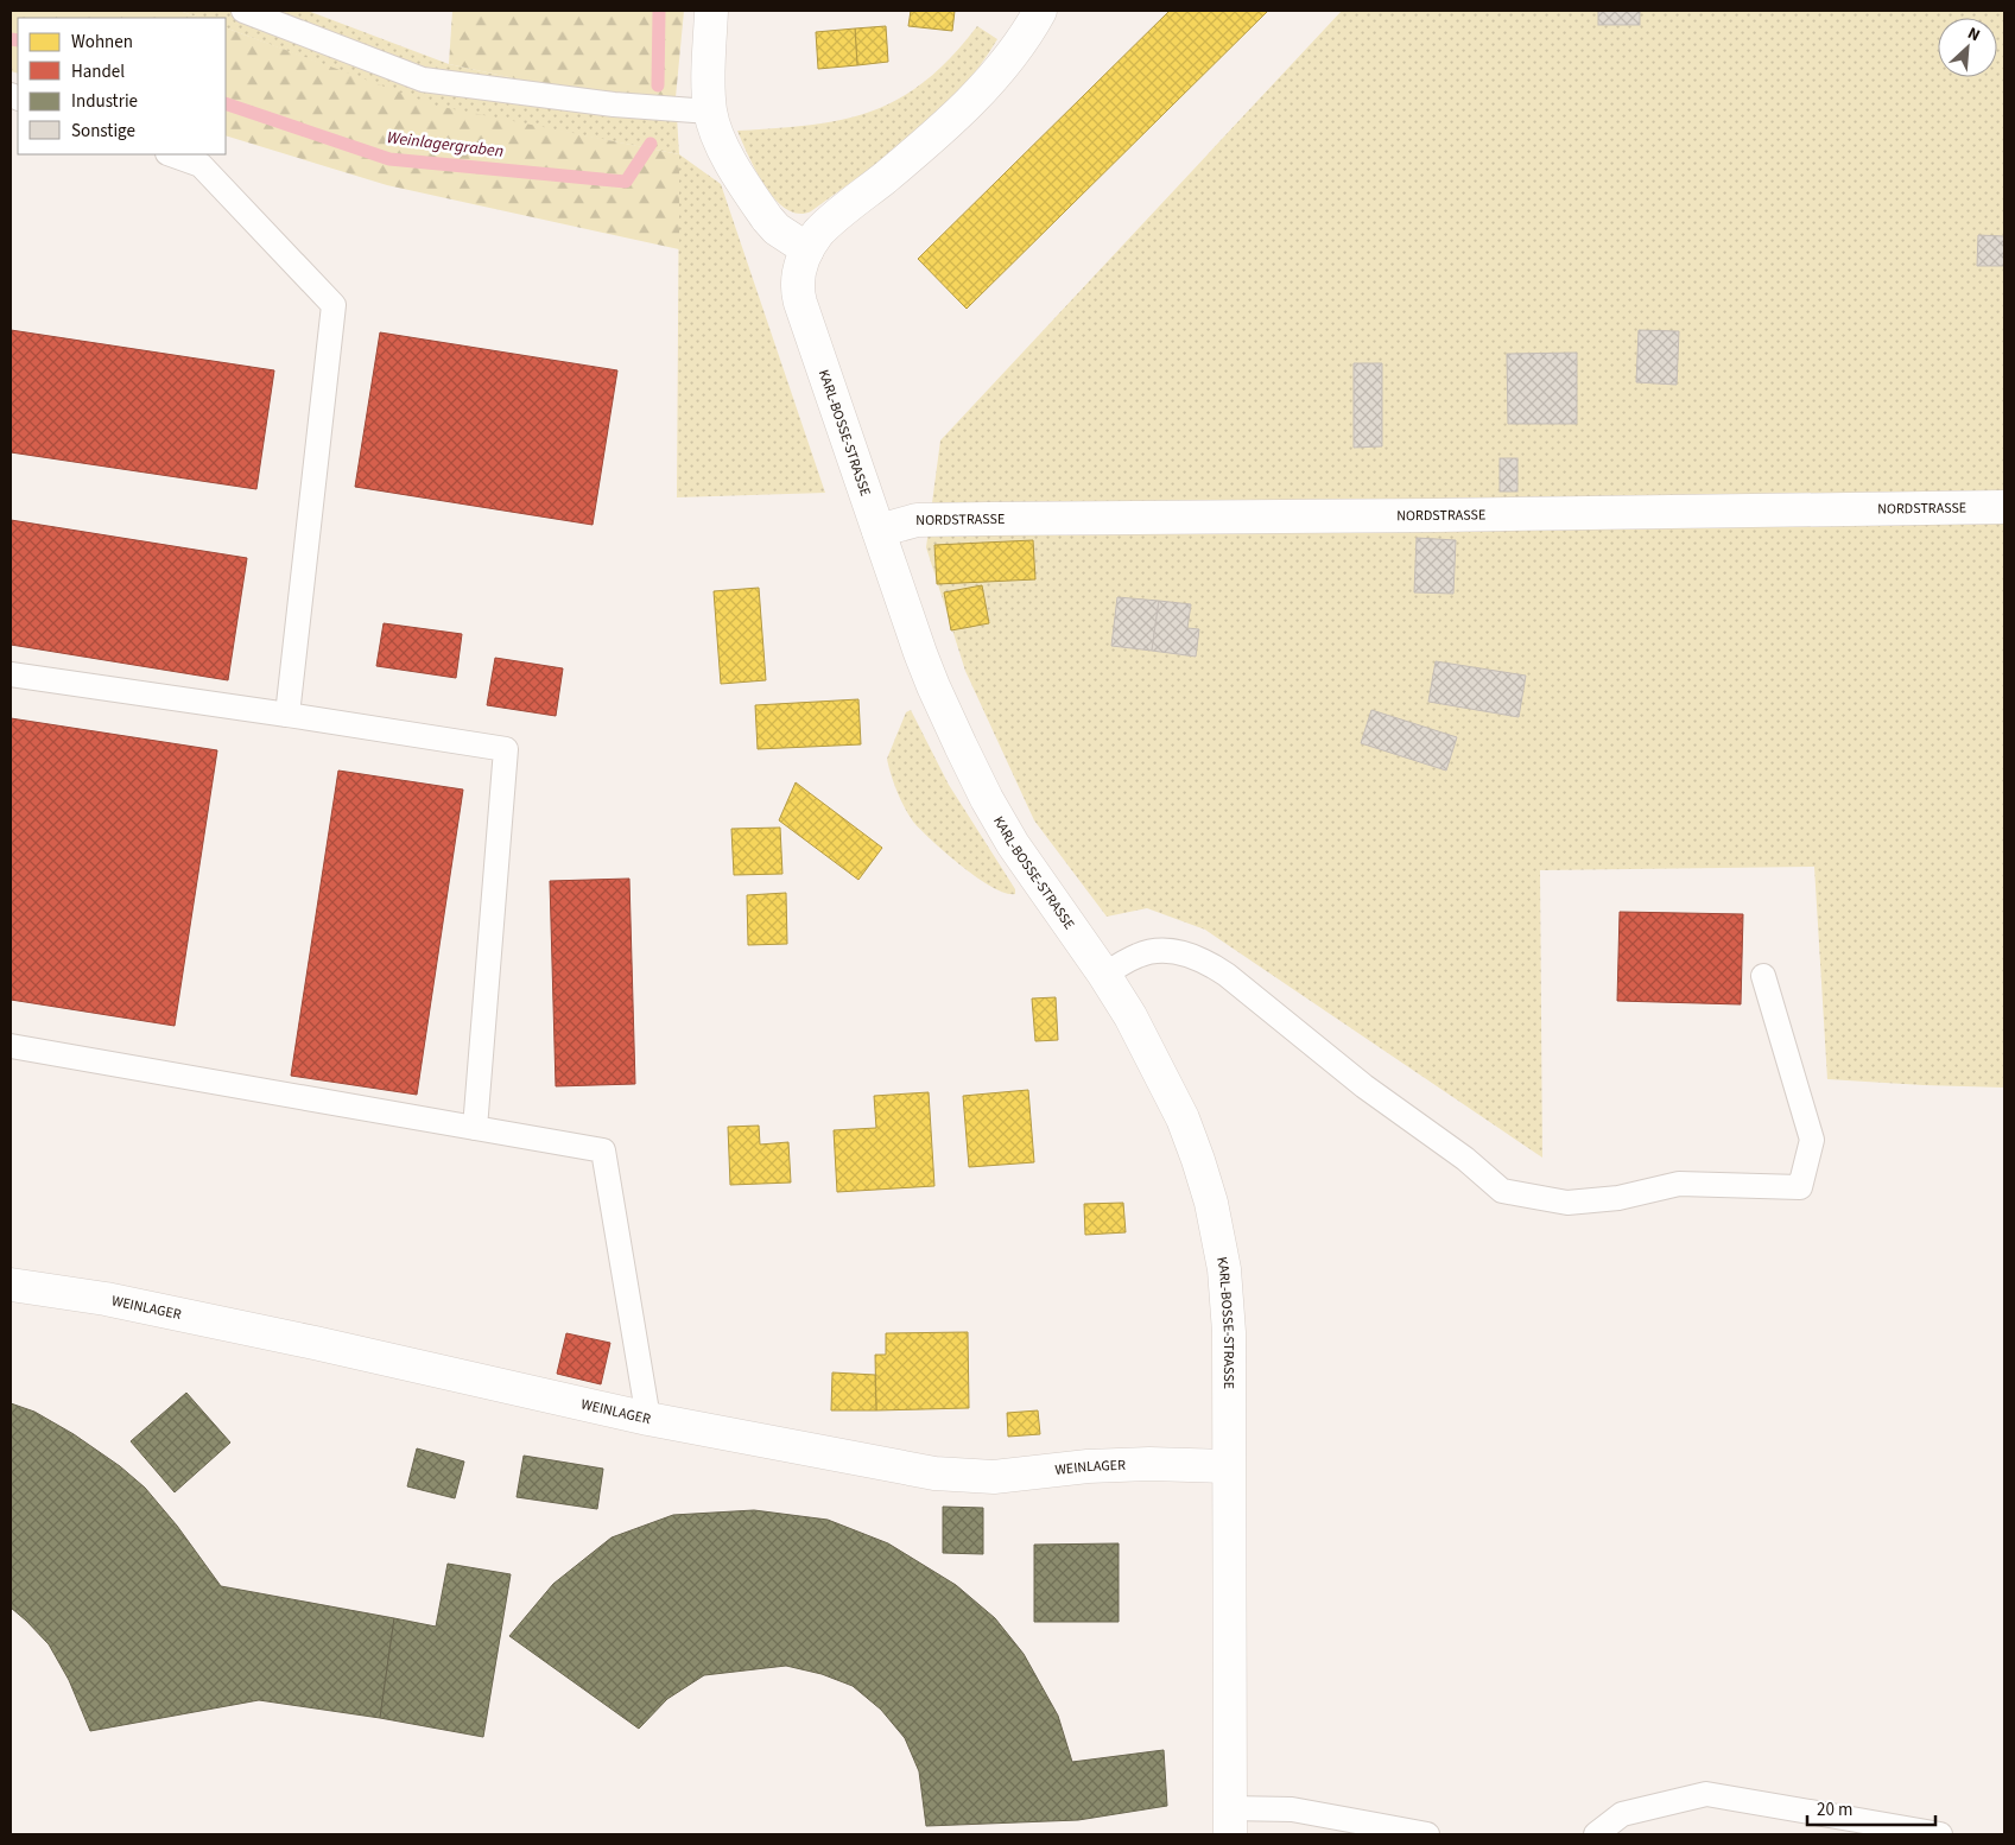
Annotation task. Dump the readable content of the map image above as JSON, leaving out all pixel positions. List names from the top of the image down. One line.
{"streets":{"street":["KARL-BOSSE-STRASSE","NORDSTRASSE","WEINLAGER"]},"crossings":[["KARL-BOSSE-STRASSE","NORDSTRASSE"],["KARL-BOSSE-STRASSE","WEINLAGER"]],"water":["Weinlagergraben"],"legend":["Wohnen","Handel","Industrie","Sonstige"],"scale_bar":"20 m","north":"top right"}
